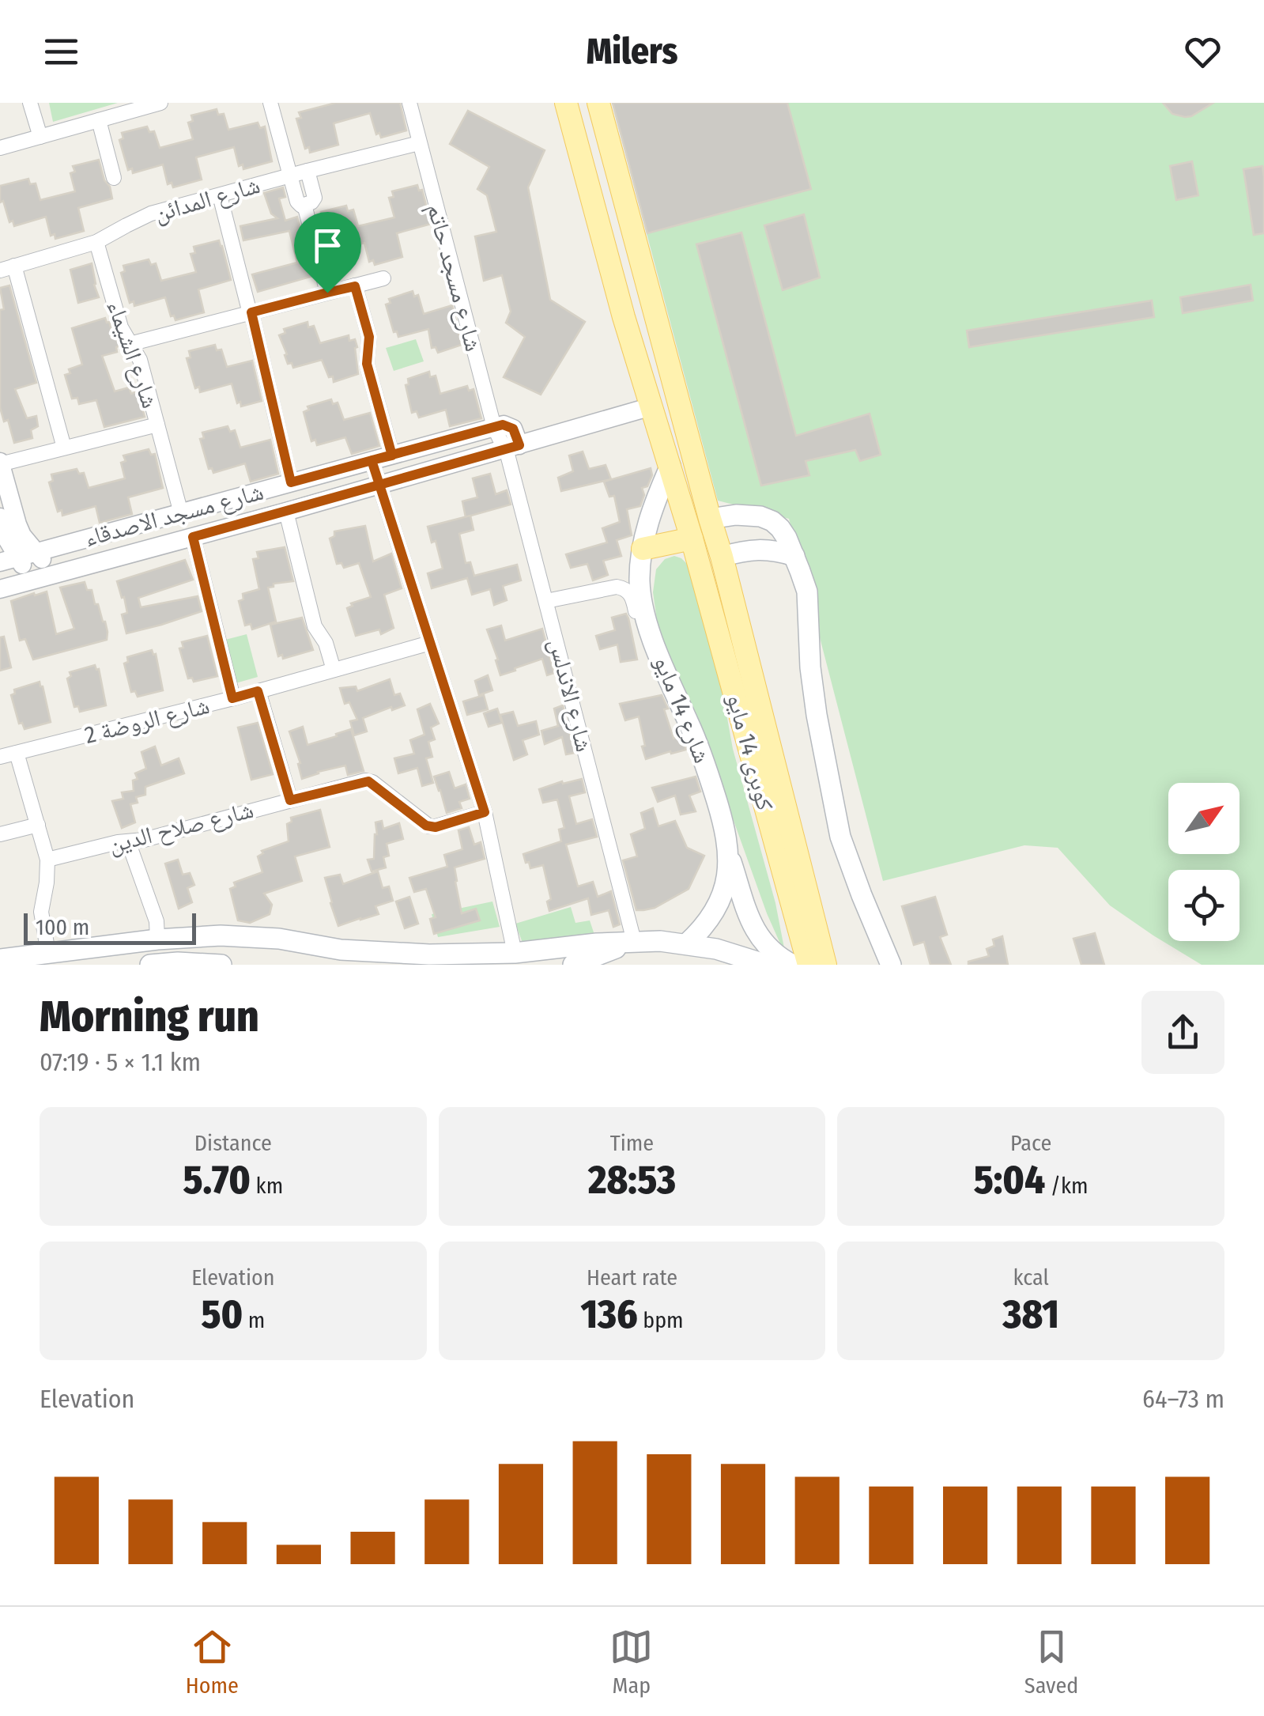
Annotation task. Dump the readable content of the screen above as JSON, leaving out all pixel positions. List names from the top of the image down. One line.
{"streets":{"main road":["شارع 14 مايو","كوبرى 14 مايو"],"street":["شارع المدائن","شارع مسجد حاتم","شارع الشيماء","شارع مسجد الاصدقاء","شارع الاندلس","شارع الروضة 2","شارع صلاح الدين"]},"crossings":[["شارع المدائن","شارع مسجد حاتم"],["شارع المدائن","شارع الشيماء"],["شارع مسجد حاتم","شارع مسجد الاصدقاء"],["شارع الشيماء","شارع مسجد الاصدقاء"],["شارع مسجد الاصدقاء","شارع الاندلس"]],"scale_bar":"100 m","north":"top right","page":{"header":"Milers","scale":"100 m","heading":["Morning run","07:19 · 5 × 1.1 km"],"stats":[["Distance","5.70 km"],["Time","28:53"],["Pace","5:04 /km"],["Elevation","50 m"],["Heart rate","136 bpm"],["kcal","381"]],"chart":["Elevation","64–73 m"],"tabs":["Home","Map","Saved"]}}
